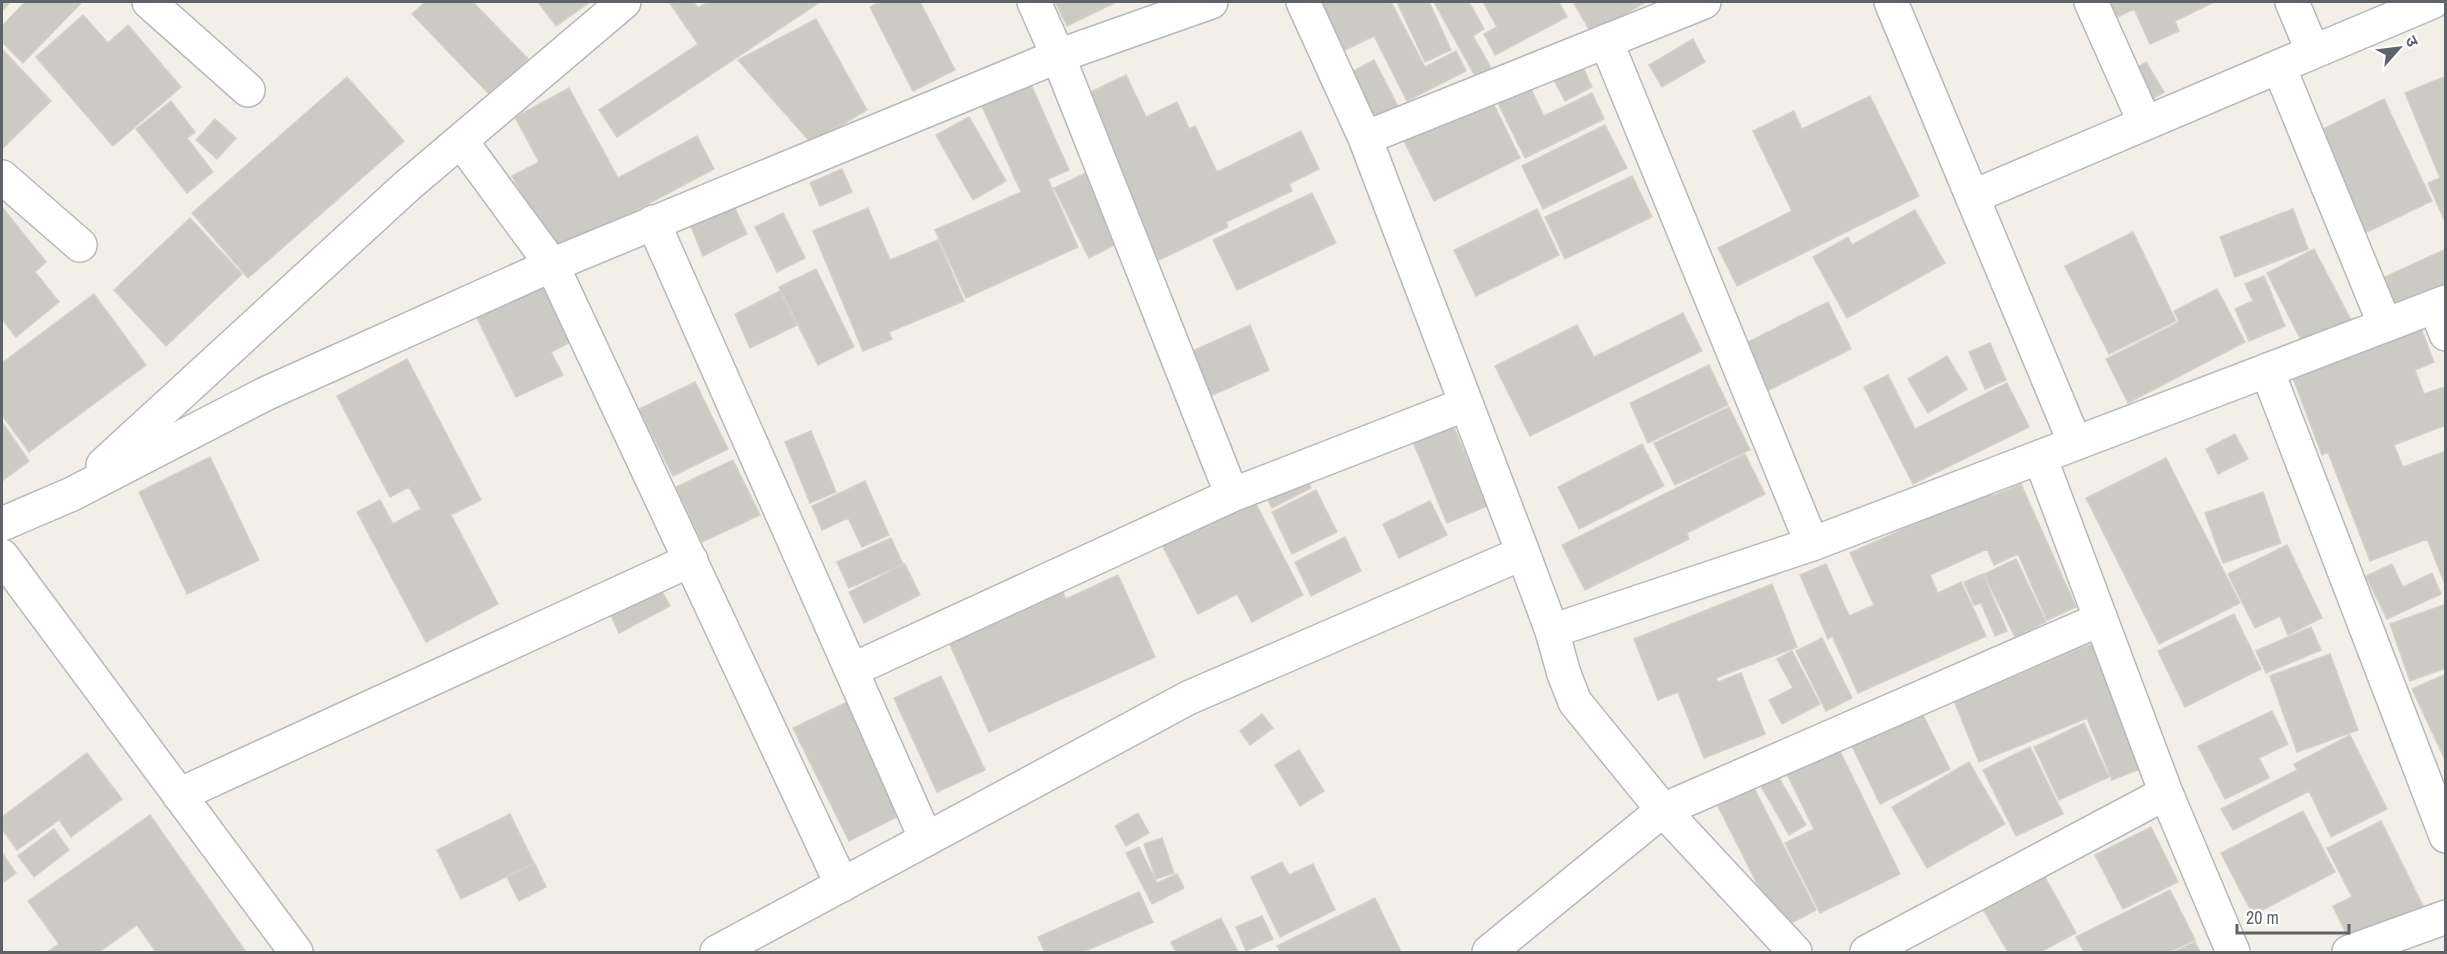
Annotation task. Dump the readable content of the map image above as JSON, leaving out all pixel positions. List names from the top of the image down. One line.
{"scale_bar":"20 m","north":"top right"}
